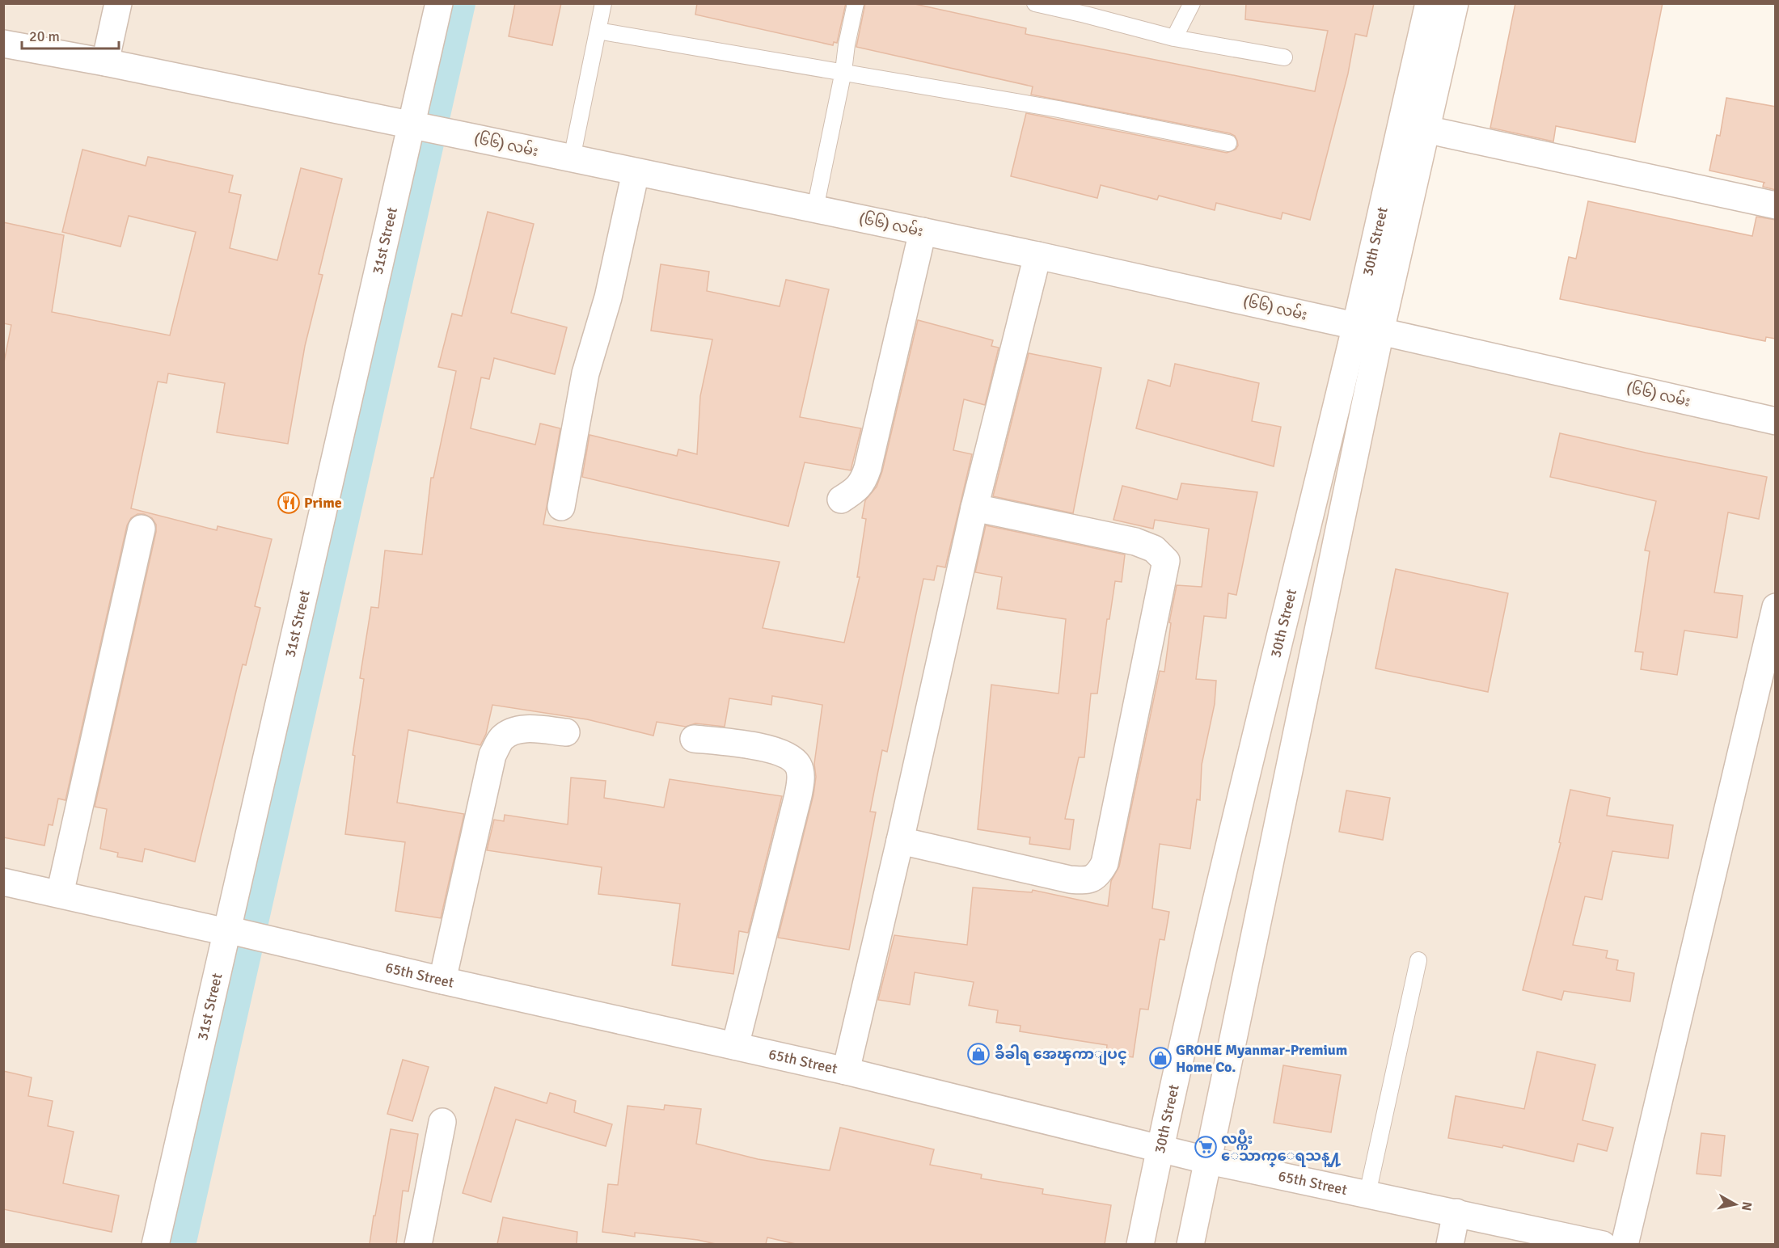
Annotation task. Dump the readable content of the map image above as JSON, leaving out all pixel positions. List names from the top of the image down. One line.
{"streets":{"street":["(၆၆) လမ်း","31st Street","30th Street","65th Street"]},"crossings":[["(၆၆) လမ်း","31st Street"],["(၆၆) လမ်း","30th Street"],["31st Street","65th Street"],["30th Street","65th Street"]],"places":{"restaurant":["Prime"],"shop":["ခ်ိခါရ အေၾကာျပင္","GROHE Myanmar-Premium Home Co."],"supermarket":["လပ္ကီး ေသာက္ေရသန္႔"]},"scale_bar":"20 m","north":"right"}
